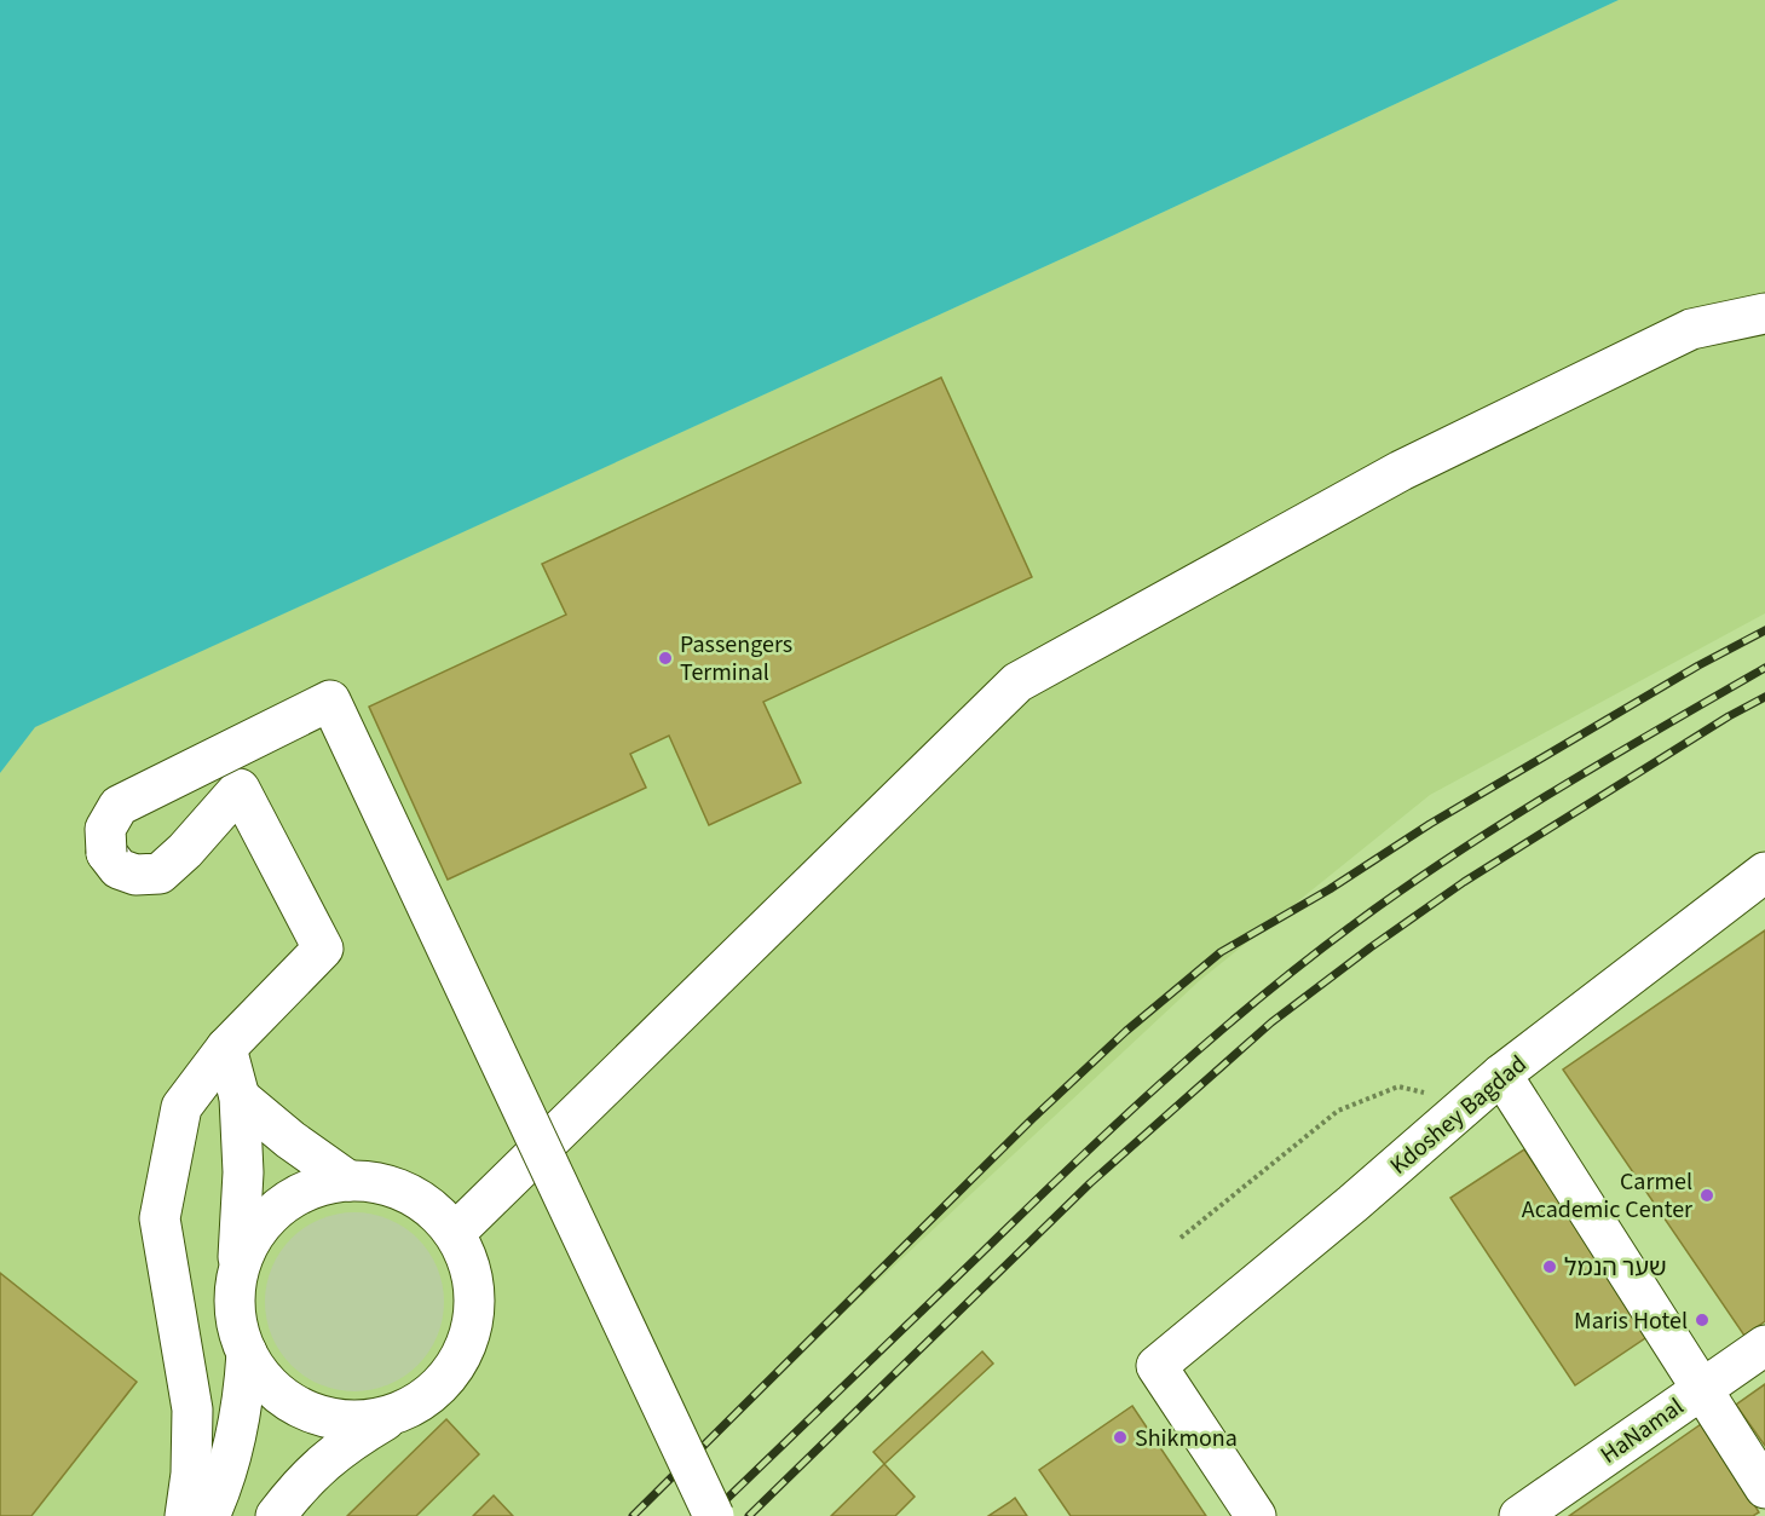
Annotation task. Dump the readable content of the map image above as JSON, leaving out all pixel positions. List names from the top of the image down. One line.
{"streets":{"street":["Kdoshey Bagdad","HaNamal"]},"places":["Passengers Terminal","Carmel Academic Center","שער הנמל","Maris Hotel","Shikmona"]}
